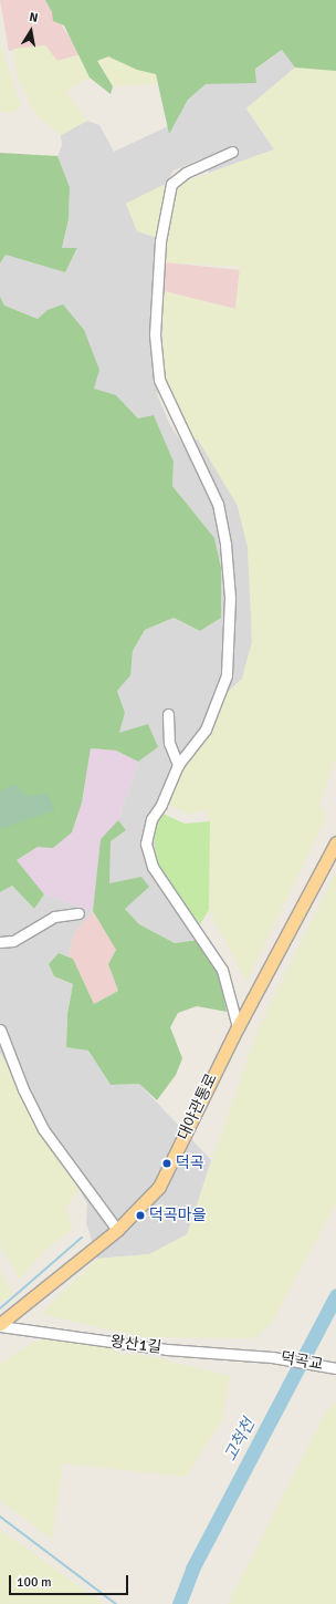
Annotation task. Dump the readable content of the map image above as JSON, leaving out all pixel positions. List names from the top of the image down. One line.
{"streets":{"main road":["대야관통로"],"street":["왕산1길","덕곡교"]},"crossings":[["대야관통로","왕산1길"],["왕산1길","덕곡교"]],"water":["고척천"],"places":["덕곡","덕곡마을"],"scale_bar":"100 m","north":"top"}
